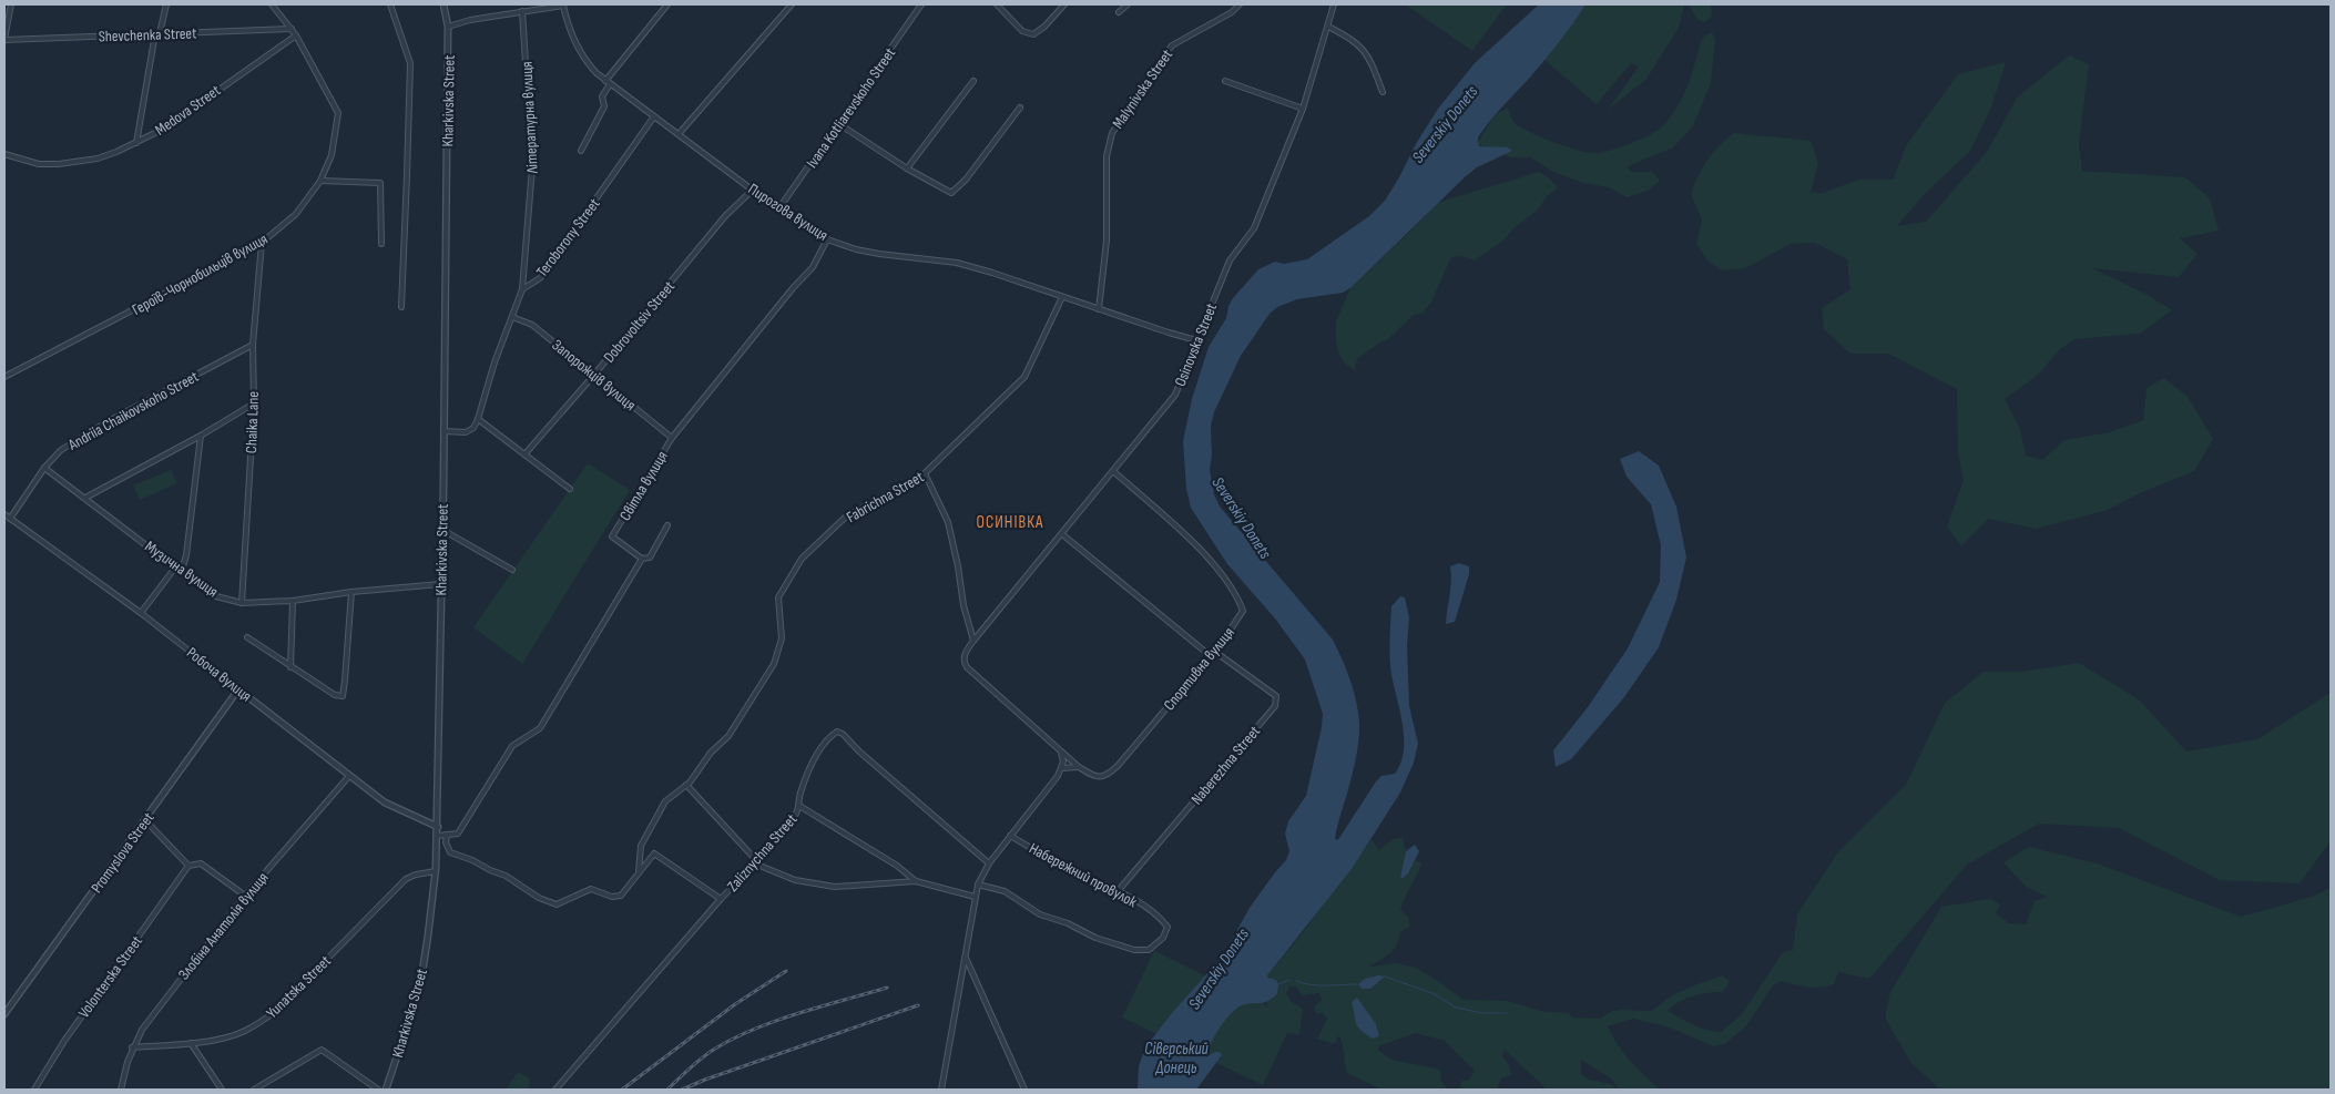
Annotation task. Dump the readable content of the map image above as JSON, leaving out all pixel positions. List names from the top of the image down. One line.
{"streets":{"street":["Shevchenka Street","Malynivska Street","Kharkivska Street","Ivana Kotliarevskoho Street","Medova Street","Літературна вулиця","Пирогова вулиця","Teroborony Street","Героїв-Чорнобильців вулиця","Dobrovoltsiv Street","Osinovska Street","Запорожців вулиця","Andriia Chaikovskoho Street","Chaika Lane","Світла вулиця","Fabrichna Street","Музична вулиця","Спортивна вулиця","Робоча вулиця","Naberezhna Street","Promyslova Street","Zaliznychna Street","Набережний провулок","Злобіна Анатолія вулиця","Volonterska Street","Yunatska Street"]},"crossings":[["Shevchenka Street","Героїв-Чорнобильців вулиця"],["Malynivska Street","Пирогова вулиця"],["Kharkivska Street","Пирогова вулиця"],["Kharkivska Street","Музична вулиця"],["Kharkivska Street","Робоча вулиця"],["Kharkivska Street","Yunatska Street"],["Ivana Kotliarevskoho Street","Пирогова вулиця"],["Medova Street","Героїв-Чорнобильців вулиця"],["Літературна вулиця","Пирогова вулиця"],["Літературна вулиця","Teroborony Street"],["Пирогова вулиця","Teroborony Street"],["Пирогова вулиця","Dobrovoltsiv Street"],["Пирогова вулиця","Osinovska Street"],["Пирогова вулиця","Світла вулиця"],["Пирогова вулиця","Fabrichna Street"],["Teroborony Street","Запорожців вулиця"],["Героїв-Чорнобильців вулиця","Chaika Lane"],["Dobrovoltsiv Street","Запорожців вулиця"],["Osinovska Street","Спортивна вулиця"],["Osinovska Street","Naberezhna Street"],["Запорожців вулиця","Світла вулиця"],["Andriia Chaikovskoho Street","Chaika Lane"],["Andriia Chaikovskoho Street","Музична вулиця"],["Andriia Chaikovskoho Street","Робоча вулиця"],["Chaika Lane","Музична вулиця"],["Спортивна вулиця","Naberezhna Street"],["Робоча вулиця","Promyslova Street"],["Робоча вулиця","Злобіна Анатолія вулиця"],["Naberezhna Street","Набережний провулок"],["Злобіна Анатолія вулиця","Yunatska Street"]],"districts":["ОСИНІВКА"],"water":["Severskiy Donets","Сіверський Донець"]}
